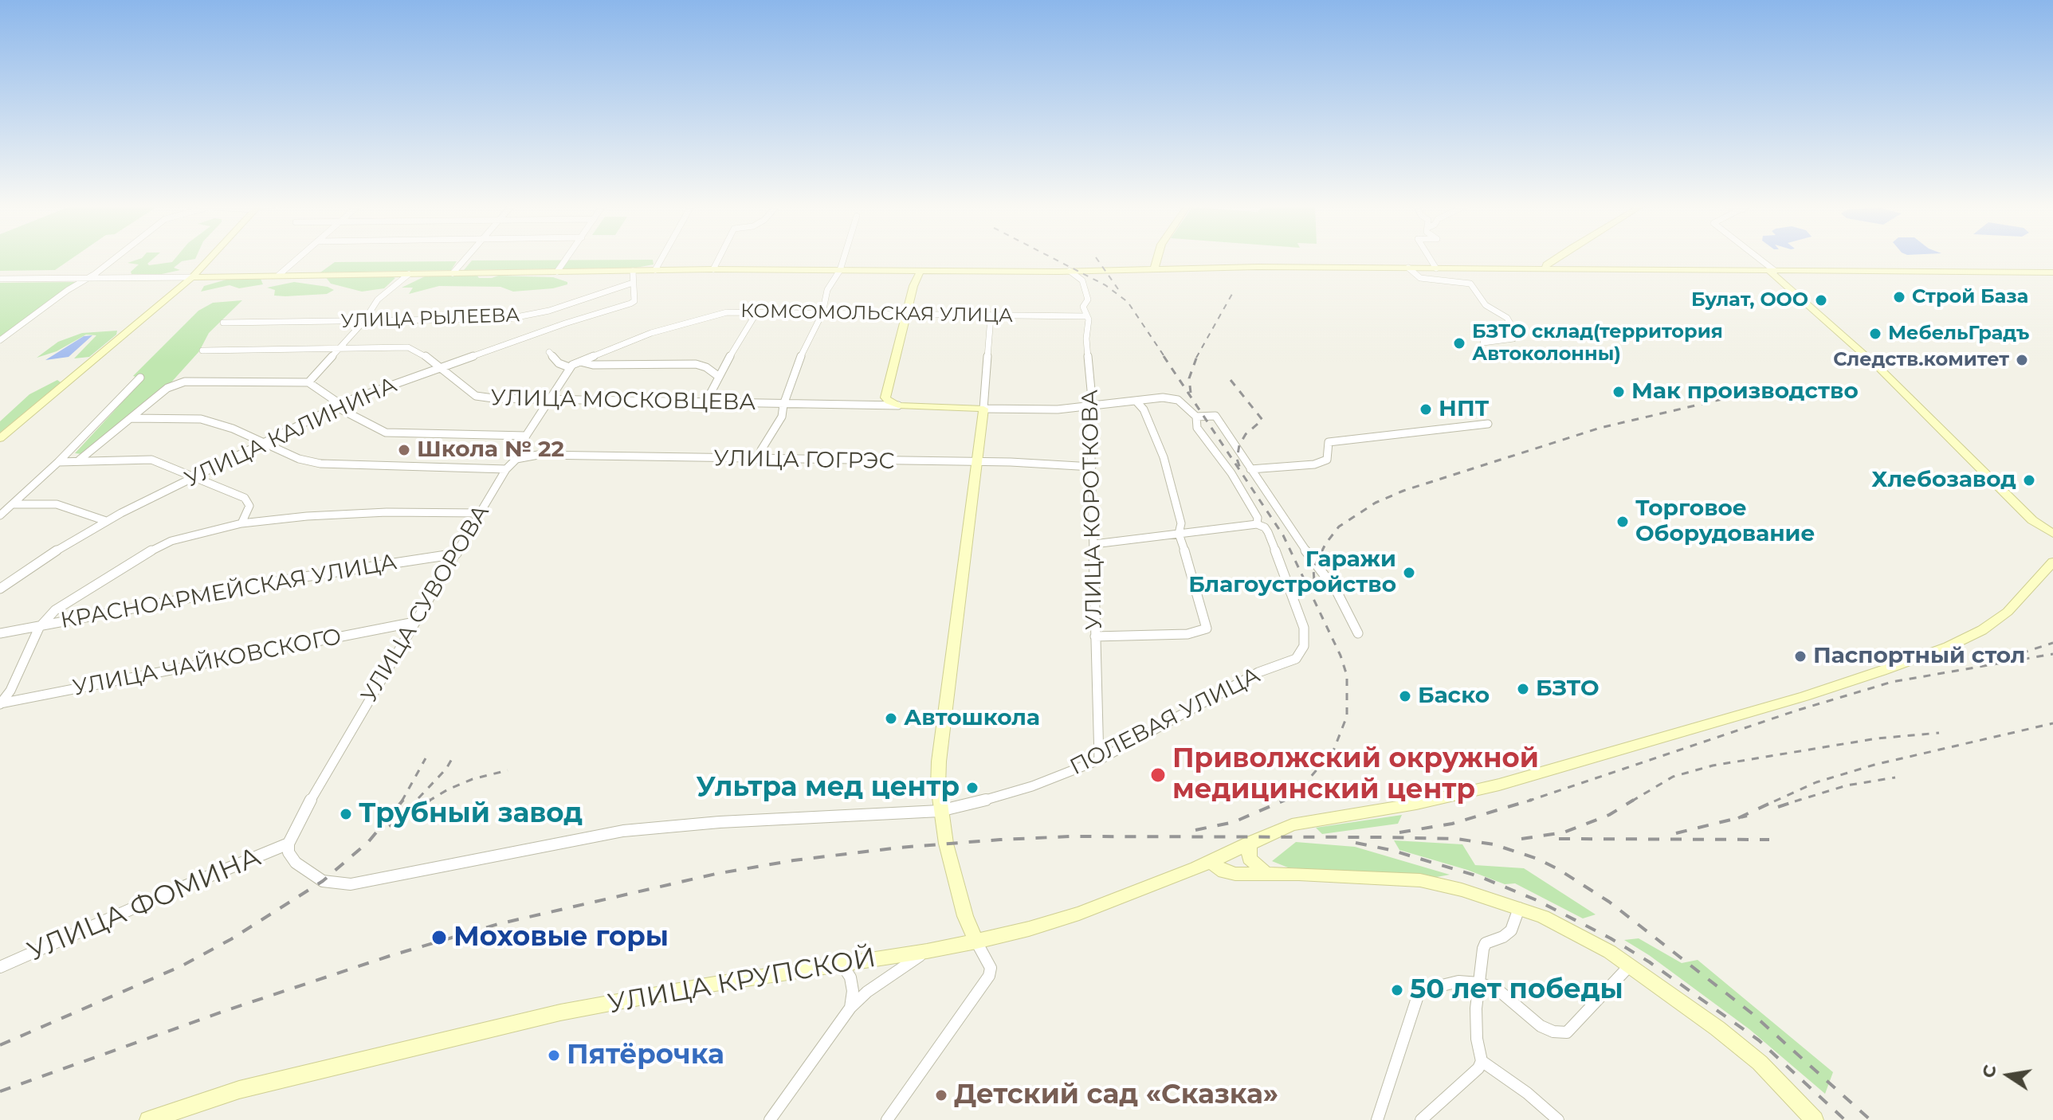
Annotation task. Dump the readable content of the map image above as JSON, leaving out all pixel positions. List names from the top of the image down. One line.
{"streets":{"main road":["УЛИЦА МОСКОВЦЕВА","УЛИЦА КРУПСКОЙ"],"street":["КОМСОМОЛЬСКАЯ УЛИЦА","УЛИЦА РЫЛЕЕВА","УЛИЦА КАЛИНИНА","УЛИЦА ГОГРЭС","УЛИЦА КОРОТКОВА","КРАСНОАРМЕЙСКАЯ УЛИЦА","УЛИЦА СУВОРОВА","УЛИЦА ЧАЙКОВСКОГО","ПОЛЕВАЯ УЛИЦА","УЛИЦА ФОМИНА"]},"crossings":[["КОМСОМОЛЬСКАЯ УЛИЦА","УЛИЦА КОРОТКОВА"],["УЛИЦА РЫЛЕЕВА","УЛИЦА КАЛИНИНА"],["УЛИЦА МОСКОВЦЕВА","УЛИЦА КАЛИНИНА"],["УЛИЦА МОСКОВЦЕВА","УЛИЦА КОРОТКОВА"],["УЛИЦА МОСКОВЦЕВА","УЛИЦА СУВОРОВА"],["УЛИЦА ГОГРЭС","УЛИЦА КОРОТКОВА"],["УЛИЦА ГОГРЭС","УЛИЦА СУВОРОВА"],["УЛИЦА КОРОТКОВА","ПОЛЕВАЯ УЛИЦА"],["КРАСНОАРМЕЙСКАЯ УЛИЦА","УЛИЦА СУВОРОВА"],["УЛИЦА СУВОРОВА","УЛИЦА ЧАЙКОВСКОГО"],["УЛИЦА СУВОРОВА","ПОЛЕВАЯ УЛИЦА"],["УЛИЦА СУВОРОВА","УЛИЦА ФОМИНА"],["ПОЛЕВАЯ УЛИЦА","УЛИЦА ФОМИНА"]],"places":["Строй База","Булат, ООО","МебельГрадъ","БЗТО склад(территория Автоколонны)","Следств.комитет","Мак производство","НПТ","Школа № 22","Хлебозавод","Торговое Оборудование","Гаражи Благоустройство","Паспортный стол","БЗТО","Баско","Автошкола","Приволжский окружной медицинский центр","Ультра мед центр","Трубный завод","Моховые горы","50 лет победы","Пятёрочка","Детский сад «Сказка»"],"north":"left"}
